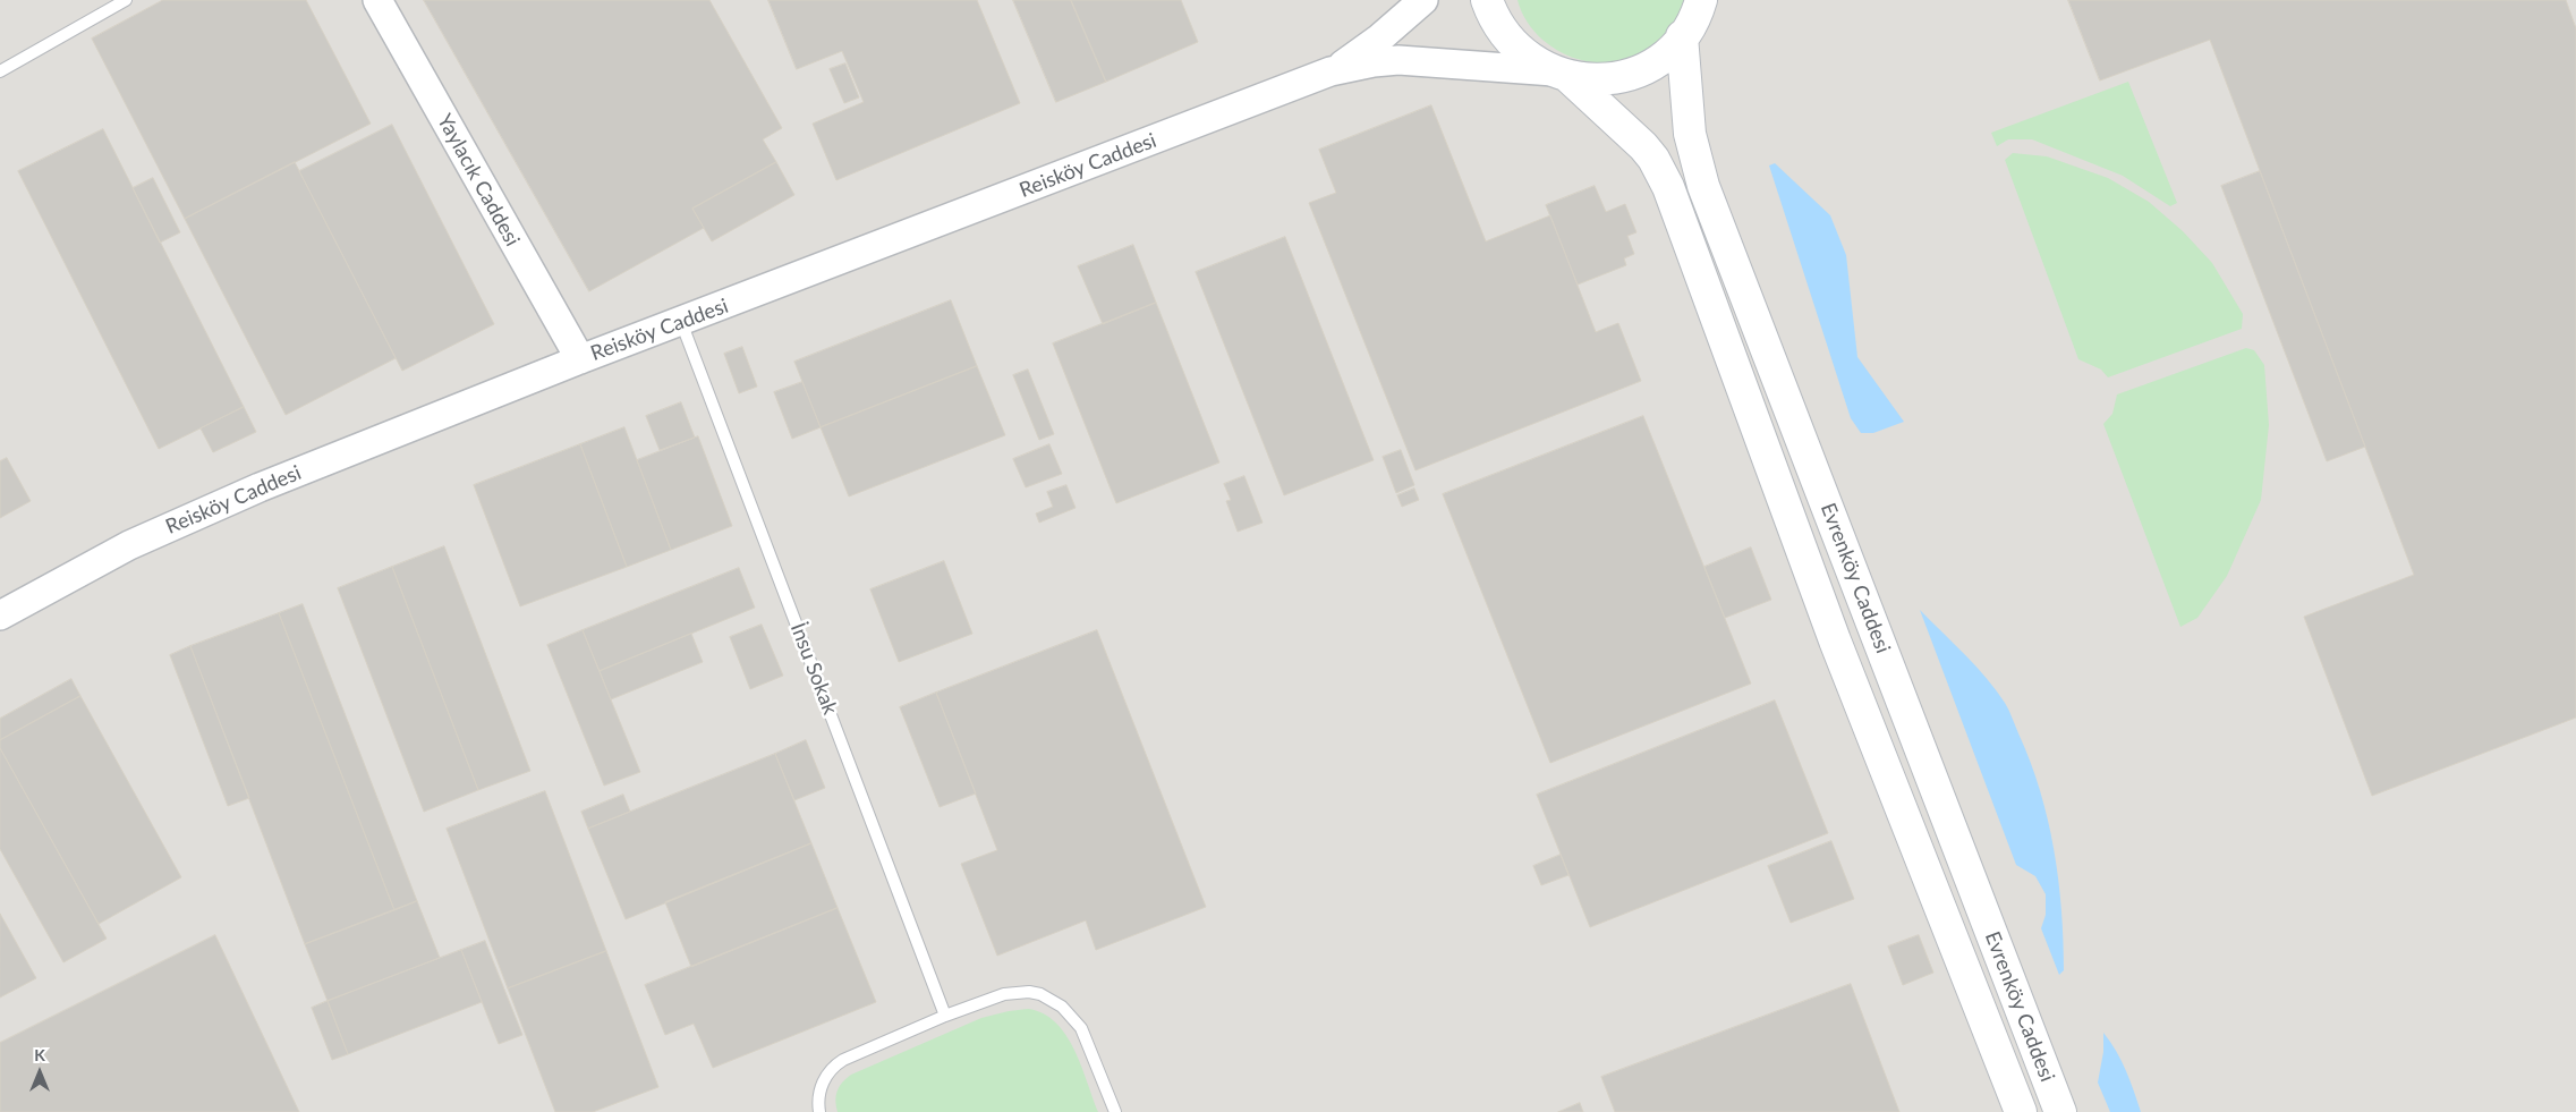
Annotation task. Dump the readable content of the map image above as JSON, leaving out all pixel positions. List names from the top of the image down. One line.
{"streets":{"main road":["Evrenköy Caddesi"],"street":["Reisköy Caddesi","Yaylacık Caddesi"],"lane":["İnsu Sokak"]},"crossings":[["Reisköy Caddesi","Yaylacık Caddesi"],["Reisköy Caddesi","Evrenköy Caddesi"],["Reisköy Caddesi","İnsu Sokak"]],"north":"top"}
